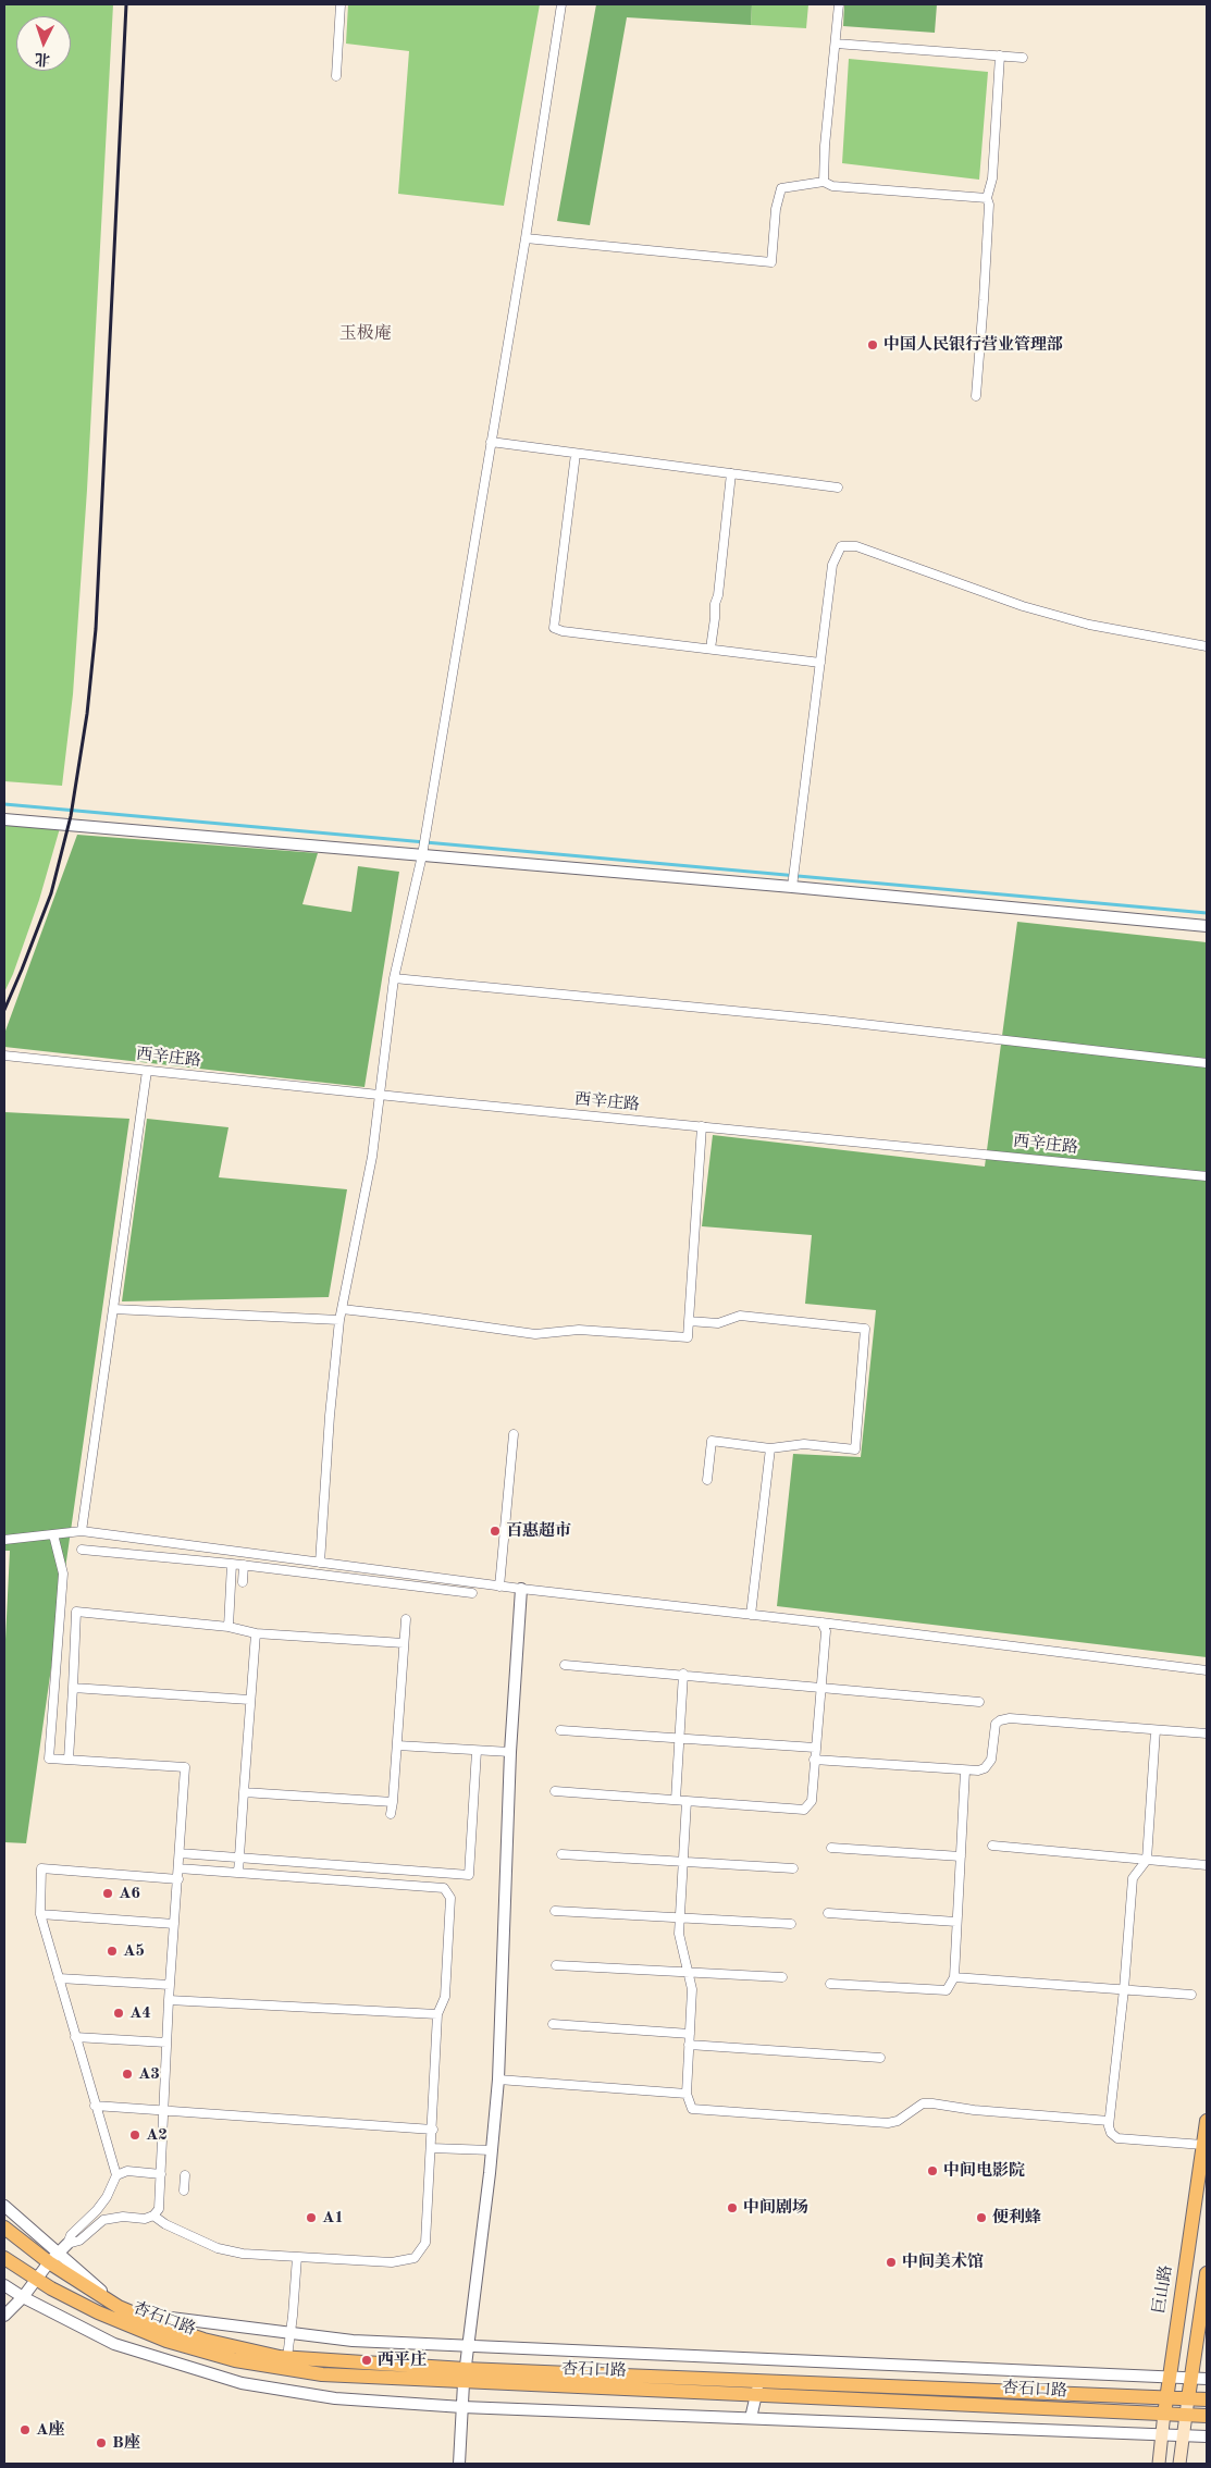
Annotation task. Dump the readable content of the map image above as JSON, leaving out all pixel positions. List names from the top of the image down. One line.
{"streets":{"main road":["巨山路","杏石口路"],"street":["西辛庄路"]},"crossings":[["巨山路","杏石口路"]],"districts":["玉极庵"],"places":["中国人民银行营业管理部","百惠超市","A6","A5","A4","A3","A2","中间电影院","中间剧场","A1","便利蜂","中间美术馆","西平庄","A座","B座"],"north":"bottom"}
